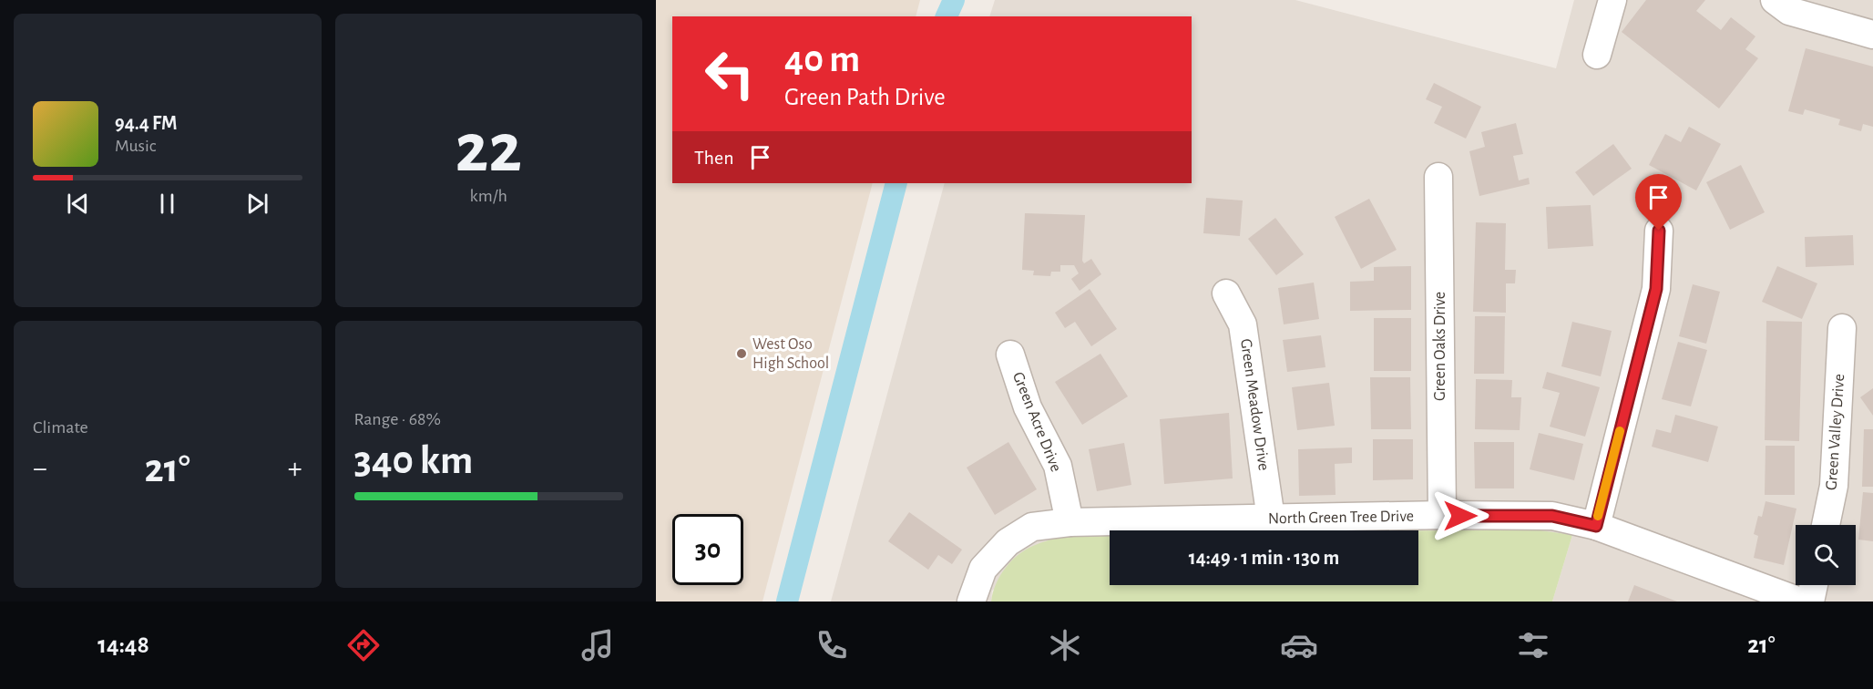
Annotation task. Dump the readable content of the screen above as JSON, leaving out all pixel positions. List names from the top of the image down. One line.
{"streets":{"street":["Green Oaks Drive","Green Meadow Drive","Green Acre Drive","Green Valley Drive","North Green Tree Drive"]},"crossings":[["Green Oaks Drive","North Green Tree Drive"],["Green Meadow Drive","North Green Tree Drive"],["Green Acre Drive","North Green Tree Drive"]],"places":["West Oso High School"],"page":{"tile":[["22","km/h"],"Climate",["Range · 68%","340 km"]],"turn":["40 m","Green Path Drive"],"song":["94.4 FM","Music"],"then":"Then","heat":["−","21°","+"],"limit":"30","trip":"14:49 · 1 min · 130 m","tabs":["14:48","21°"]}}
